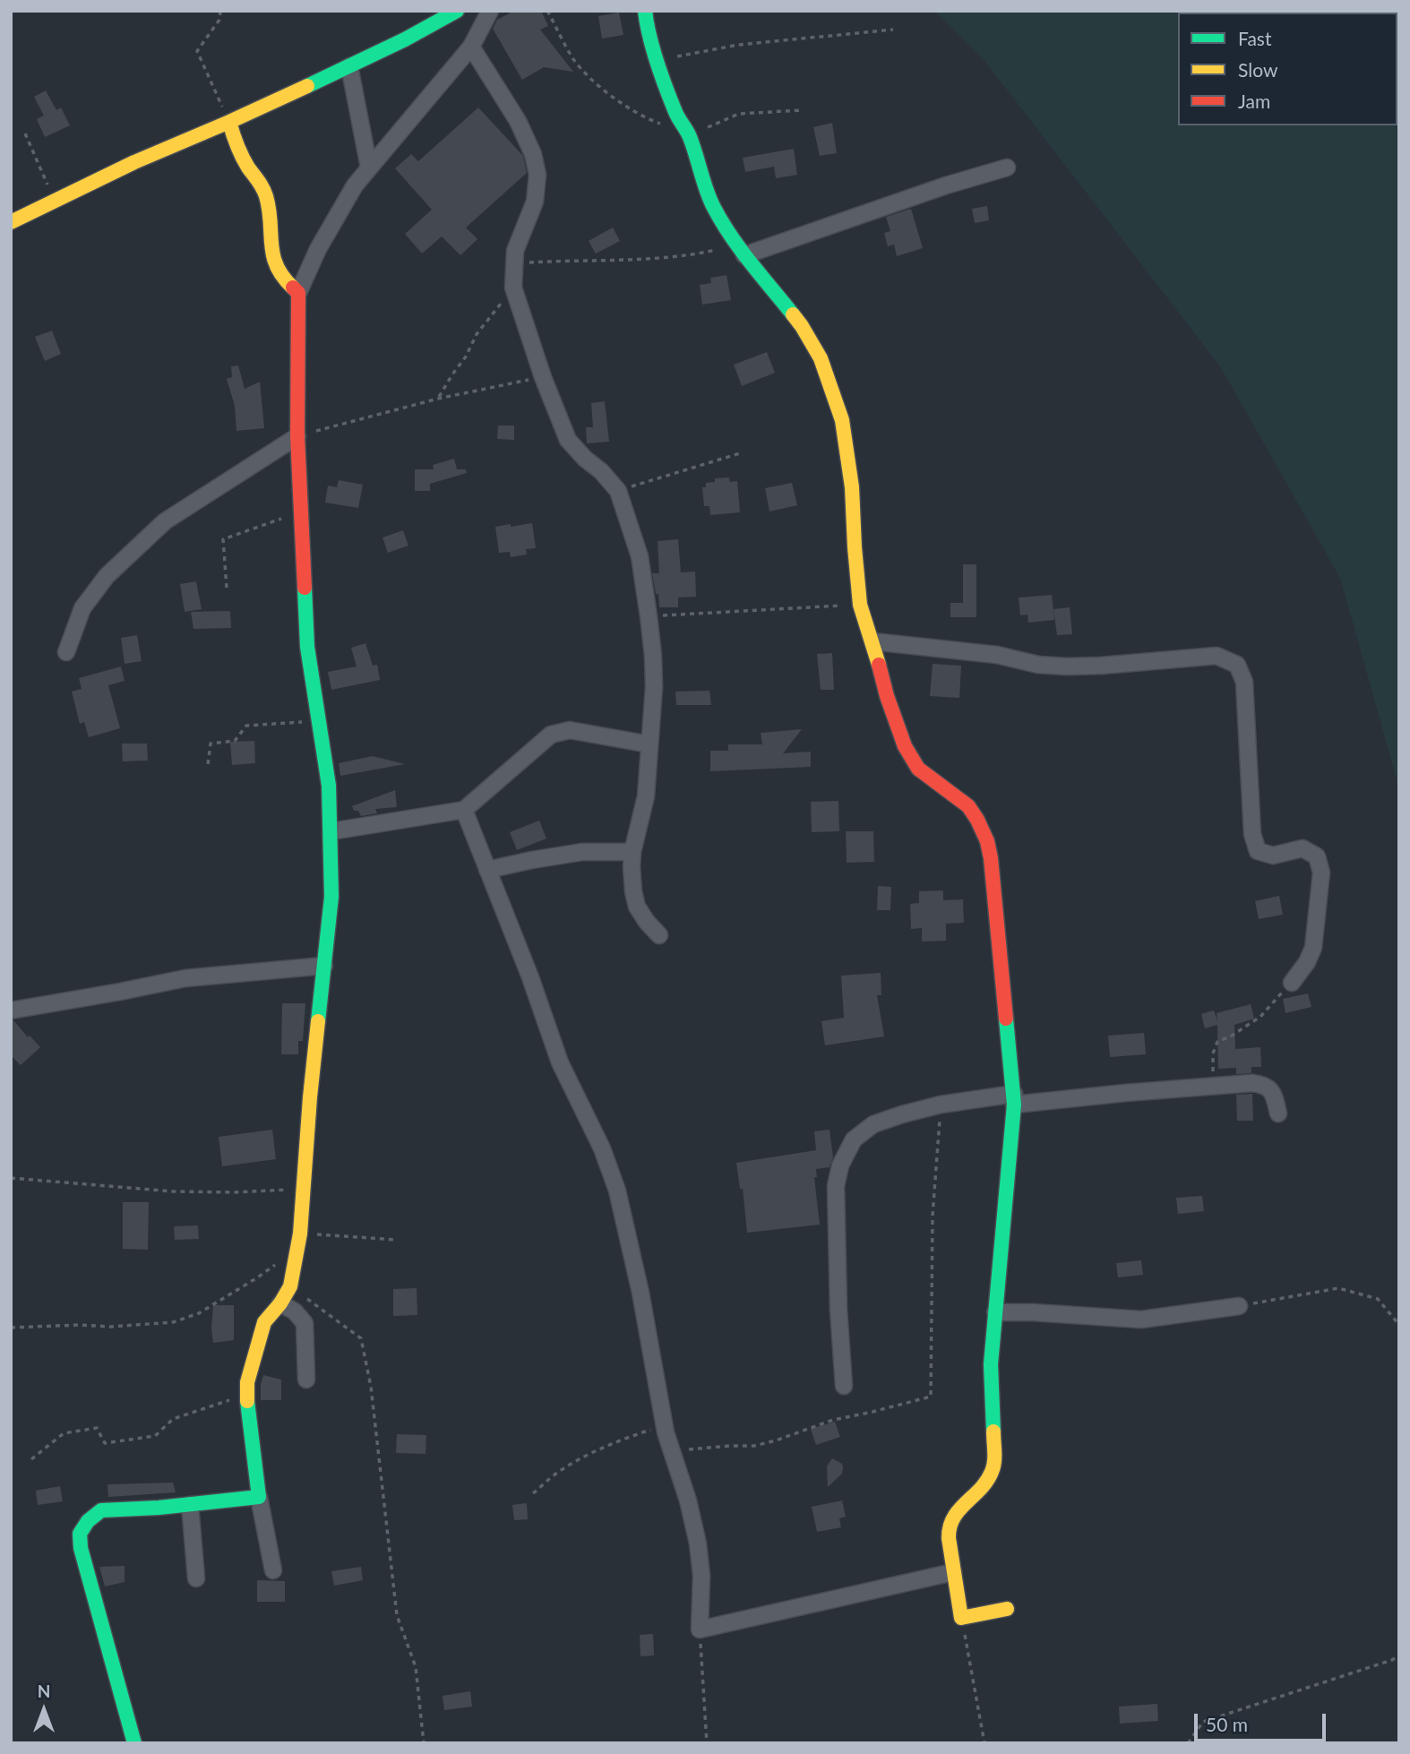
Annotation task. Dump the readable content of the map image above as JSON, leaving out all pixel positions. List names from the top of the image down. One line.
{"legend":["Fast","Slow","Jam"],"scale_bar":"50 m","north":"top"}
